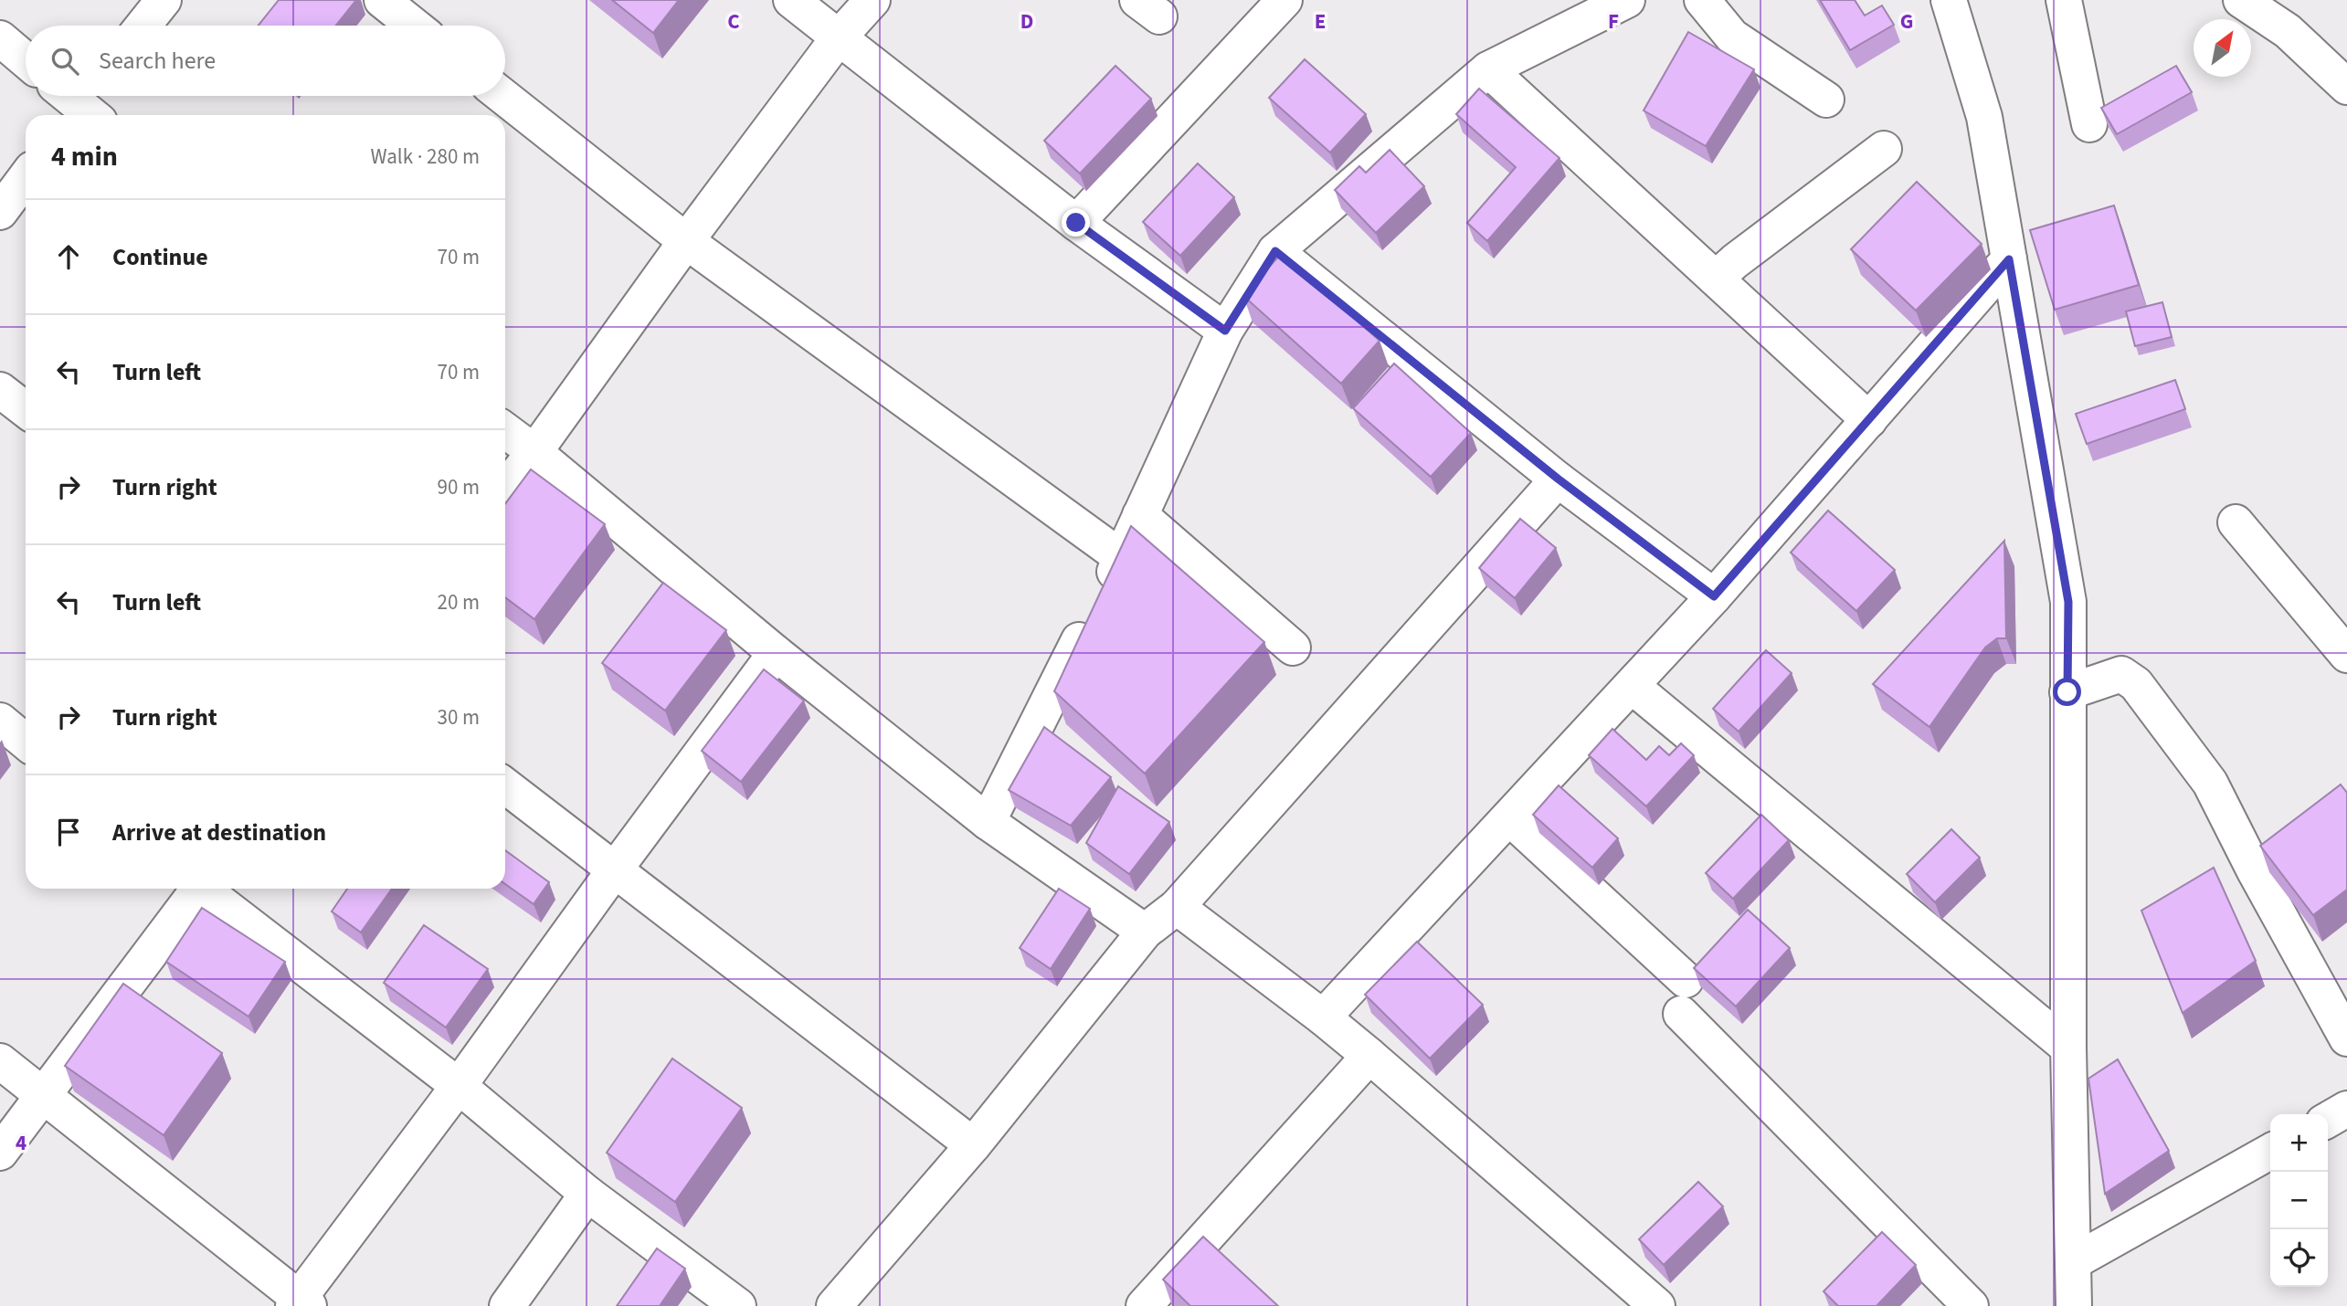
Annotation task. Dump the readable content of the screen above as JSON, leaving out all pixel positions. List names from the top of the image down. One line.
{"north":"top right","page":{"search":"Search here","heading":["4 min","Walk · 280 m"],"list":[["Continue","70 m"],["Turn left","70 m"],["Turn right","90 m"],["Turn left","20 m"],["Turn right","30 m"],"Arrive at destination"],"map_buttons":["+","−"]},"grid":{"columns":["C","D","E","F","G"],"rows":["4"]}}
